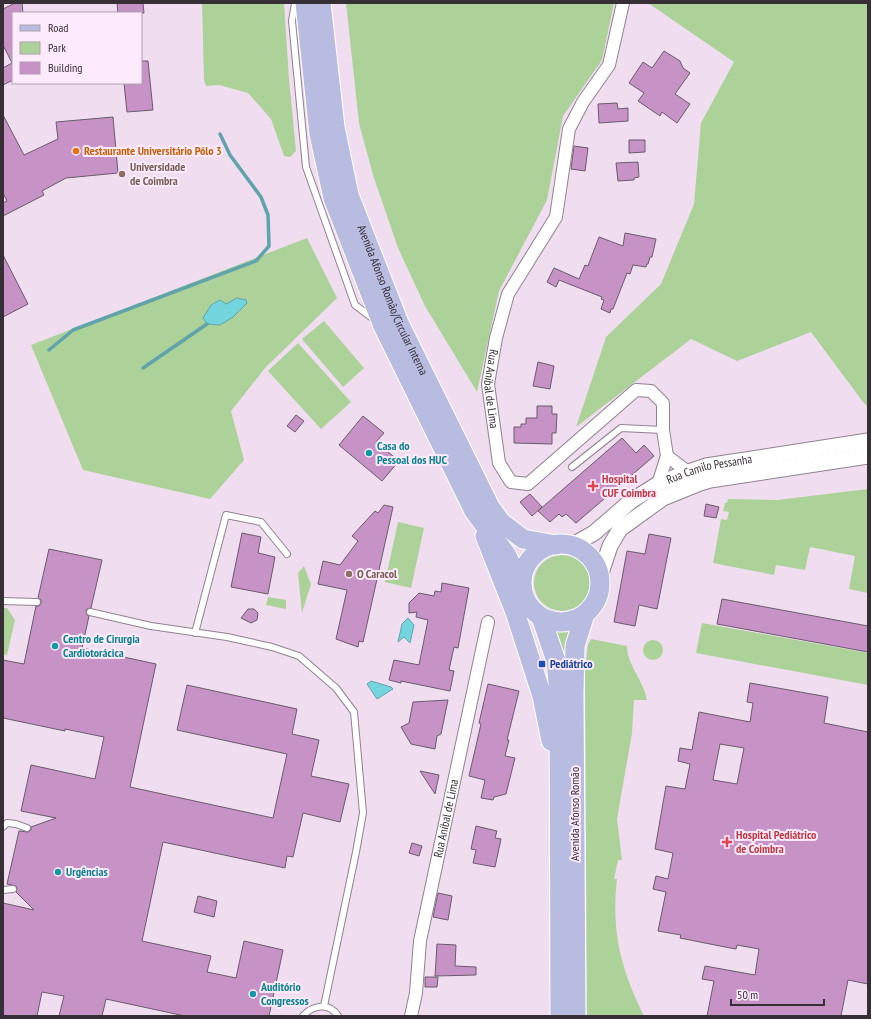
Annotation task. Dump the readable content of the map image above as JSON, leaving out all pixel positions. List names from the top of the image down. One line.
{"streets":{"main road":["Avenida Afonso Romão/Circular Interna","Avenida Afonso Romão"],"street":["Rua Aníbal de Lima","Rua Camilo Pessanha"]},"crossings":[["Avenida Afonso Romão/Circular Interna","Rua Camilo Pessanha"],["Avenida Afonso Romão/Circular Interna","Avenida Afonso Romão"],["Rua Camilo Pessanha","Avenida Afonso Romão"]],"places":{"other":["Restaurante Universitário Pólo 3","Universidade de Coimbra","Casa do Pessoal dos HUC","O Caracol","Centro de Cirurgia Cardiotorácica","Urgências","Auditório Congressos"],"health":["Hospital CUF Coimbra","Hospital Pediátrico de Coimbra"],"transit":["Pediátrico"]},"legend":["Road","Park","Building"],"scale_bar":"50 m"}
